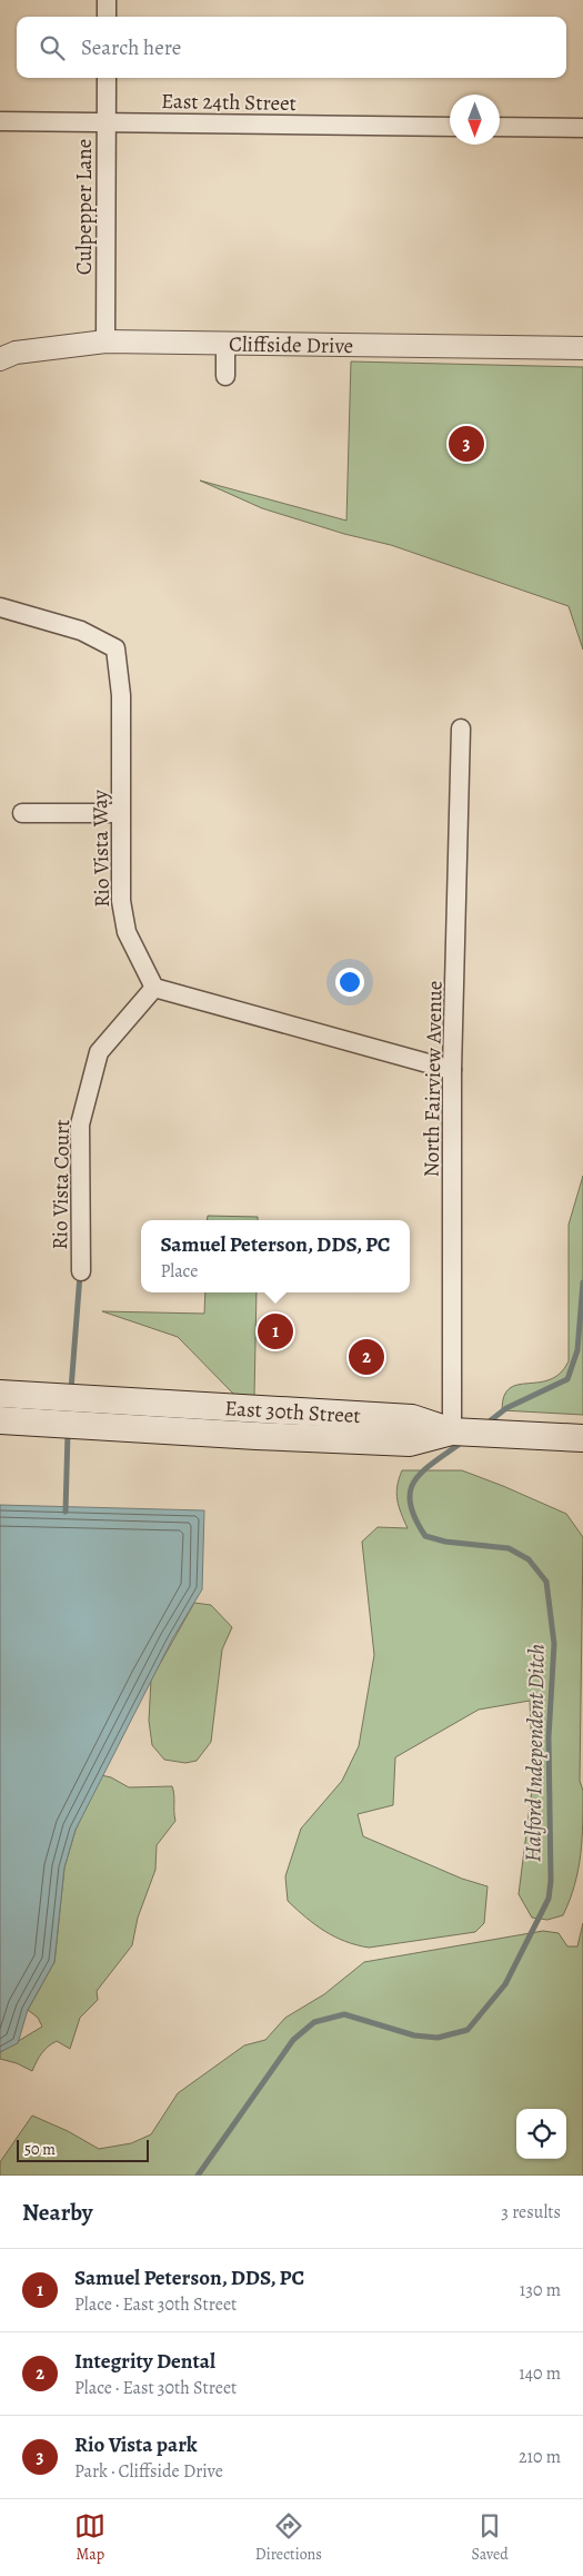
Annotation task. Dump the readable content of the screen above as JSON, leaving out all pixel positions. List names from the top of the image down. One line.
{"streets":{"main road":["East 30th Street"],"street":["East 24th Street","Culpepper Lane","Cliffside Drive","Rio Vista Way","North Fairview Avenue","Rio Vista Court"]},"crossings":[["East 24th Street","Culpepper Lane"],["Culpepper Lane","Cliffside Drive"],["Rio Vista Way","Rio Vista Court"],["North Fairview Avenue","East 30th Street"]],"water":["Halford Independent Ditch"],"scale_bar":"50 m","north":"bottom","page":{"search":"Search here","pins":["3","1","2"],"popup":["Samuel Peterson, DDS, PC","Place"],"scale":"50 m","heading":["Nearby","3 results"],"list":[{"mark":"1","name":"Samuel Peterson, DDS, PC","note":"Place · East 30th Street","value":"130 m"},{"mark":"2","name":"Integrity Dental","note":"Place · East 30th Street","value":"140 m"},{"mark":"3","name":"Rio Vista park","note":"Park · Cliffside Drive","value":"210 m"}],"nav":["Map","Directions","Saved"]}}
